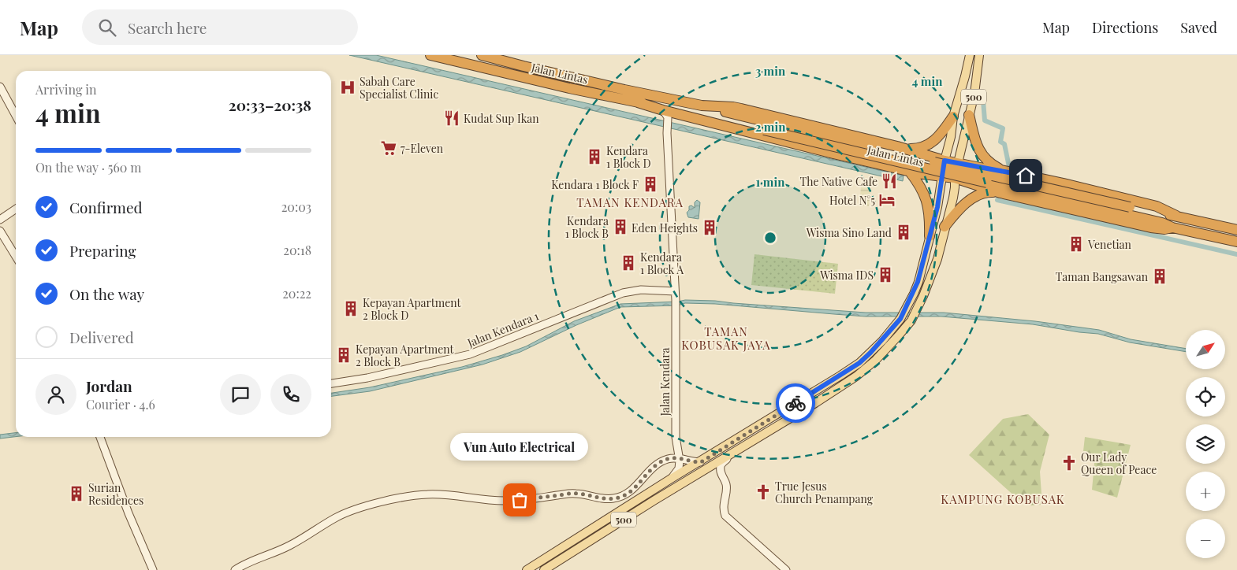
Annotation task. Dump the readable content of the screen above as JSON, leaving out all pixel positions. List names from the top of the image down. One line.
{"streets":{"highway":["Jalan Lintas"],"main road":["500"],"street":["Jalan Kendara 1","Jalan Kendara"]},"crossings":[["Jalan Lintas","500"],["Jalan Lintas","Jalan Kendara"],["Jalan Kendara 1","Jalan Kendara"]],"districts":["TAMAN KENDARA","TAMAN KOBUSAK JAYA","KAMPUNG KOBUSAK"],"places":{"hospital":["Sabah Care Specialist Clinic"],"restaurant":["Kudat Sup Ikan","The Native Cafe"],"supermarket":["7-Eleven"],"building":["Kendara 1 Block D","Kendara 1 Block F","Kendara 1 Block B","Eden Heights","Wisma Sino Land","Venetian","Kendara 1 Block A","Wisma IDS","Taman Bangsawan","Kepayan Apartment 2 Block D","Kepayan Apartment 2 Block B","Surian Residences"],"hotel":["Hotel N°5"],"church":["Our Lady Queen of Peace","True Jesus Church Penampang"],"other":["Vun Auto Electrical"]},"north":"top right","page":{"header":"Map","search":"Search here","nav":["Map","Directions","Saved"],"heading":["4 min","Arriving in","20:33–20:38"],"panel":["Jordan","Courier · 4.6"],"bar":"On the way · 560 m","list":[["Confirmed","20:03"],["Preparing","20:18"],["On the way","20:22"],"Delivered"],"map_buttons":["+","−"],"bubble":"Vun Auto Electrical"},"rings":["3 min","4 min","2 min","1 min"]}
